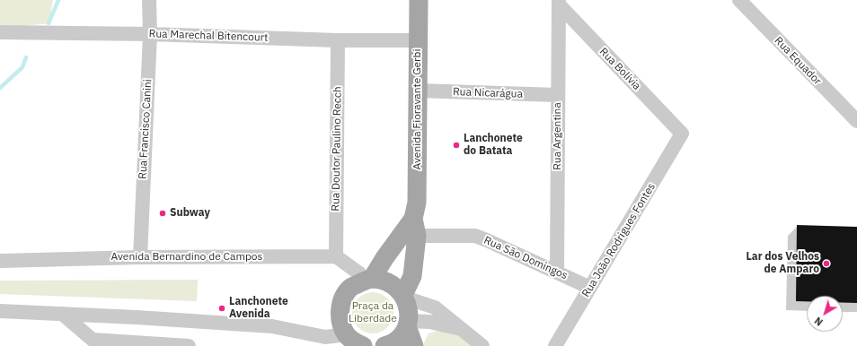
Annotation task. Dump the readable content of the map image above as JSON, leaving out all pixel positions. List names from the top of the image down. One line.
{"streets":{"main road":["Avenida Fioravante Gerbi"],"street":["Rua Marechal Bitencourt","Rua Equador","Rua Bolívia","Rua Nicarágua","Rua Francisco Canini","Rua Argentina","Rua Doutor Paulino Recch","Rua João Rodrigues Fontes","Avenida Bernardino de Campos","Rua São Domingos"]},"crossings":[["Rua Marechal Bitencourt","Avenida Fioravante Gerbi"],["Rua Marechal Bitencourt","Rua Francisco Canini"],["Rua Marechal Bitencourt","Rua Doutor Paulino Recch"],["Rua Bolívia","Rua Argentina"],["Rua Bolívia","Rua João Rodrigues Fontes"],["Rua Nicarágua","Avenida Fioravante Gerbi"],["Rua Nicarágua","Rua Argentina"],["Avenida Fioravante Gerbi","Rua São Domingos"],["Rua Francisco Canini","Avenida Bernardino de Campos"],["Rua Argentina","Rua São Domingos"],["Rua Doutor Paulino Recch","Avenida Bernardino de Campos"],["Rua João Rodrigues Fontes","Rua São Domingos"]],"parks":["Praça da Liberdade"],"places":["Lanchonete do Batata","Subway","Lar dos Velhos de Amparo","Lanchonete Avenida"],"north":"bottom left"}
